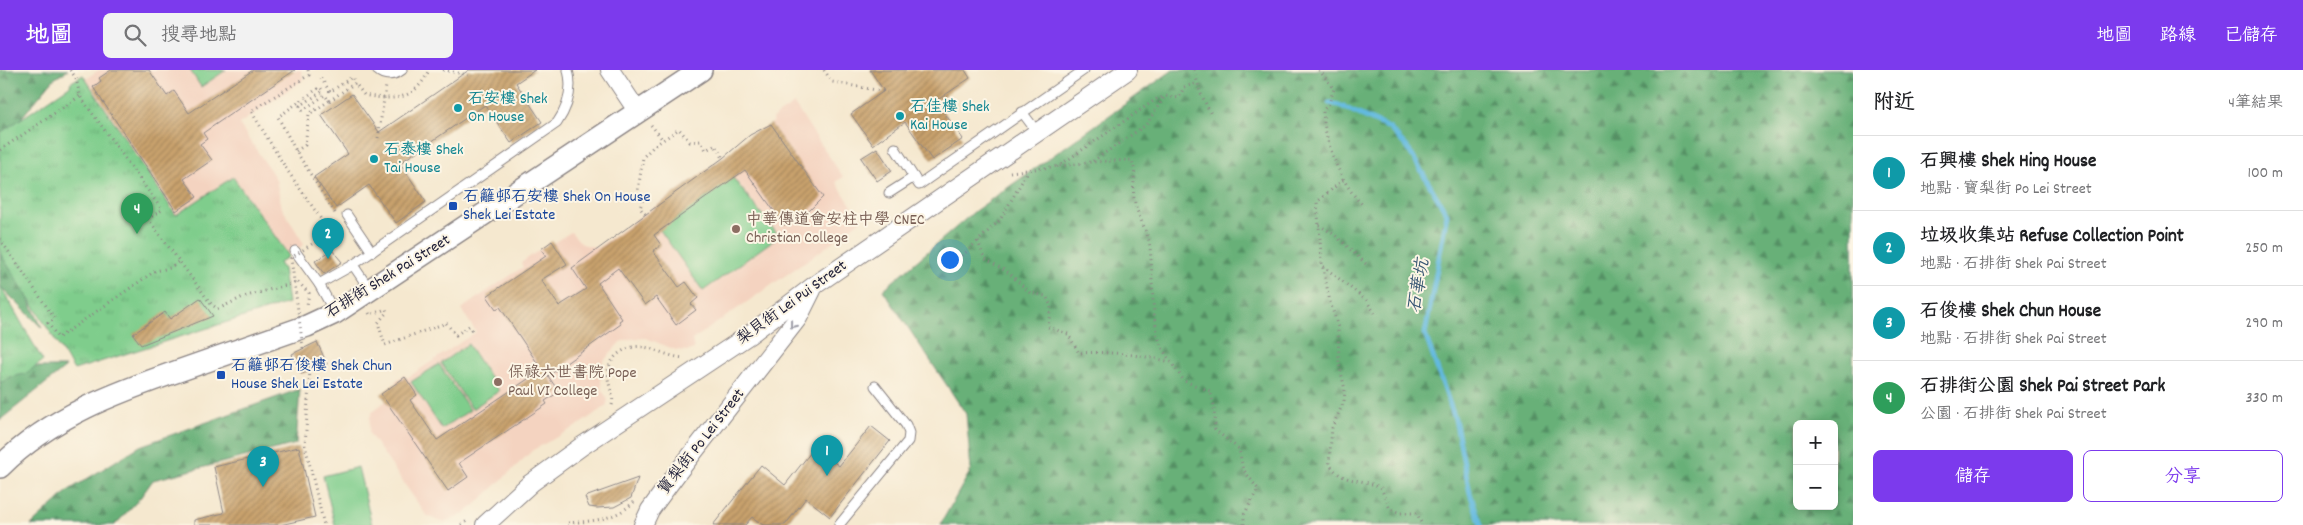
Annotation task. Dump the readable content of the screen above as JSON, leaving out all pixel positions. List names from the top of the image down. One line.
{"streets":{"street":["石排街 Shek Pai Street","梨貝街 Lei Pui Street","寶梨街 Po Lei Street"]},"crossings":[["梨貝街 Lei Pui Street","寶梨街 Po Lei Street"]],"water":["石華坑"],"places":{"other":["石安樓 Shek On House","石佳樓 Shek Kai House","石泰樓 Shek Tai House","中華傳道會安柱中學 CNEC Christian College","保祿六世書院 Pope Paul VI College"],"transit":["石籬邨石安樓 Shek On House Shek Lei Estate","石籬邨石俊樓 Shek Chun House Shek Lei Estate"]},"page":{"header":"地圖","search":"搜尋地點","nav":["地圖","路線","已儲存"],"heading":["附近","4筆結果"],"list":[{"mark":"1","name":"石興樓 Shek Hing House","note":"地點 · 寶梨街 Po Lei Street","value":"100 m"},{"mark":"2","name":"垃圾收集站 Refuse Collection Point","note":"地點 · 石排街 Shek Pai Street","value":"250 m"},{"mark":"3","name":"石俊樓 Shek Chun House","note":"地點 · 石排街 Shek Pai Street","value":"290 m"},{"mark":"4","name":"石排街公園 Shek Pai Street Park","note":"公園 · 石排街 Shek Pai Street","value":"330 m"}],"pins":["4","2","1","3"],"map_buttons":["+","−"],"buttons":["儲存","分享"]}}
